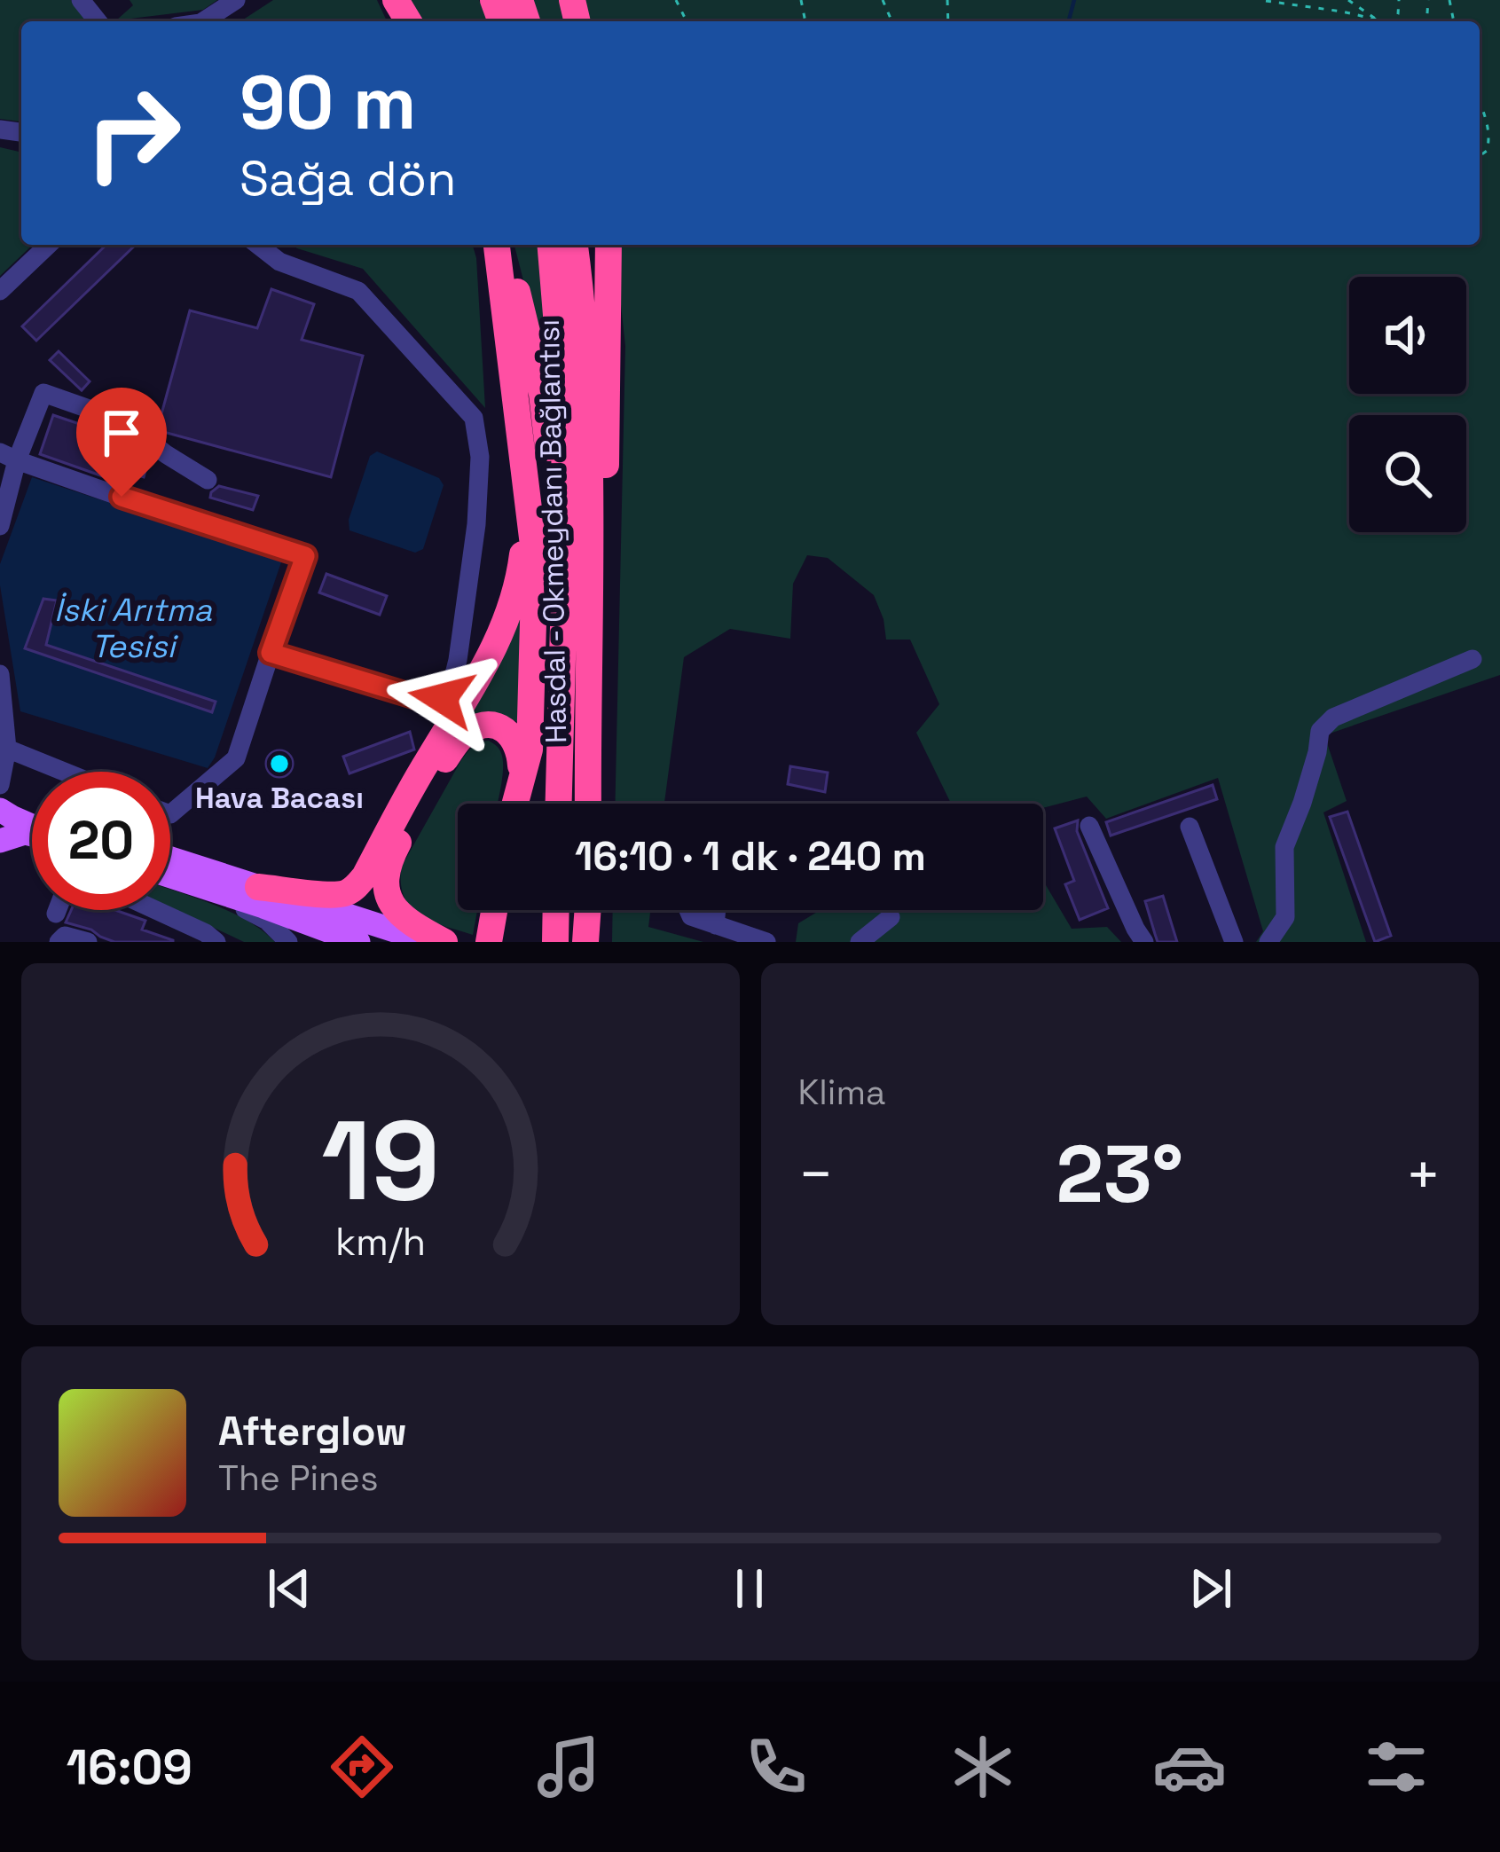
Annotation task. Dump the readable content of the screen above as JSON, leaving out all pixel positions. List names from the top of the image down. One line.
{"streets":{"highway":["Hasdal - Okmeydanı Bağlantısı"]},"water":["İski Arıtma Tesisi"],"places":["Hava Bacası"],"page":{"turn":["90 m","Sağa dön"],"limit":"20","trip":"16:10 · 1 dk · 240 m","tile":"Klima","heat":["−","23°","+"],"song":["Afterglow","The Pines"],"tabs":"16:09","gauge":["19","km/h"]}}
